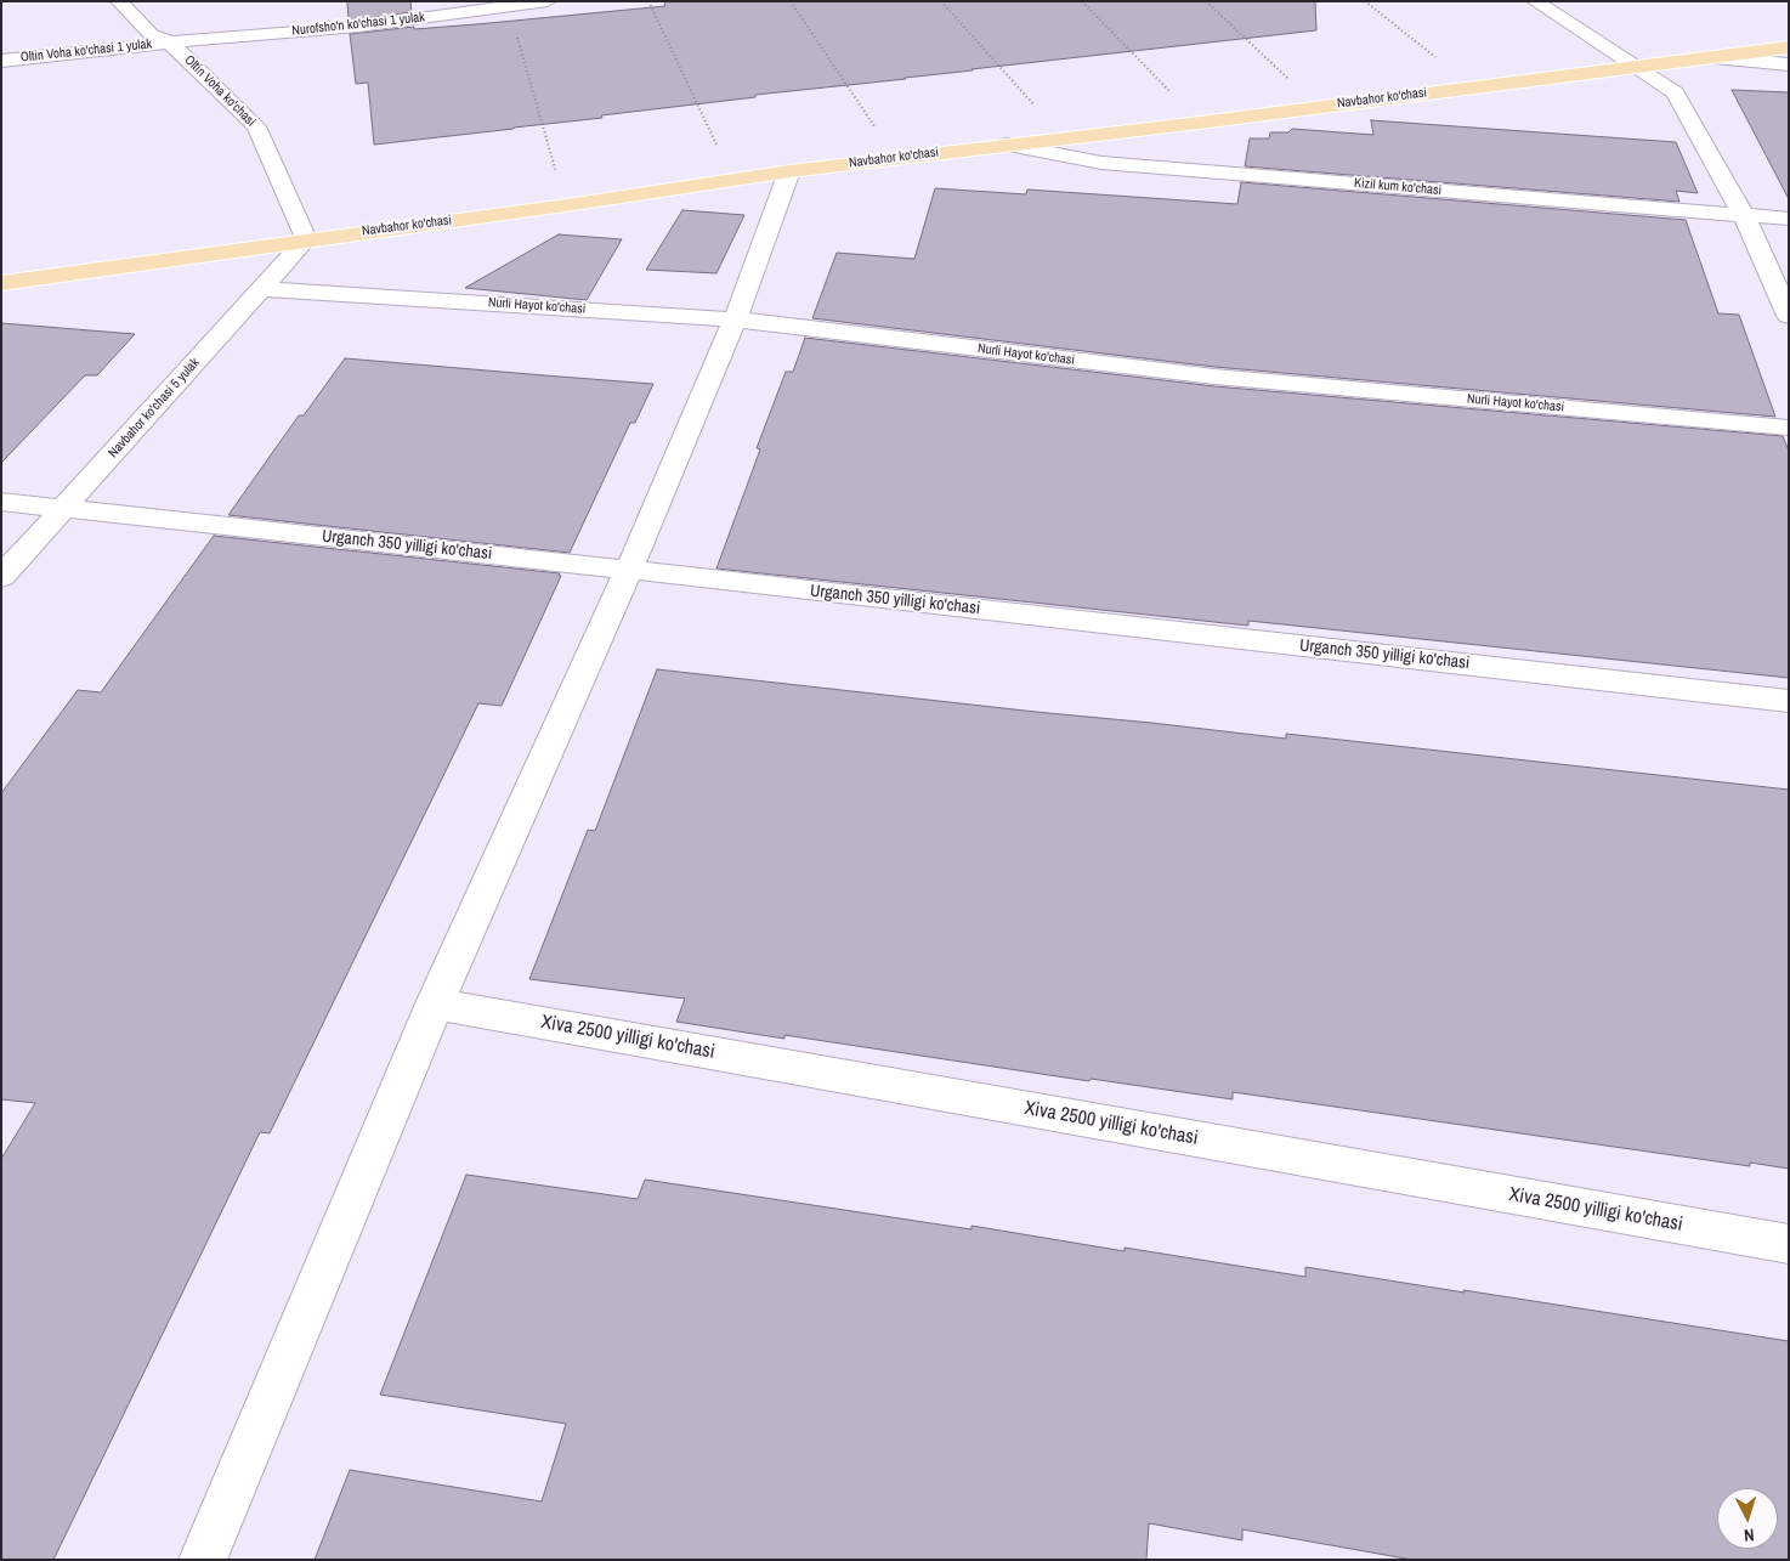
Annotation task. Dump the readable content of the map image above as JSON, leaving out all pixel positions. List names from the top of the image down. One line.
{"streets":{"main road":["Navbahor ko'chasi"],"street":["Nurofsho'n ko'chasi 1 yulak","Oltin Voha ko'chasi 1 yulak","Oltin Voha ko'chasi","Kizil kum ko'chasi","Nurli Hayot ko'chasi","Navbahor ko'chasi 5 yulak","Urganch 350 yilligi ko'chasi","Xiva 2500 yilligi ko'chasi"]},"crossings":[["Nurofsho'n ko'chasi 1 yulak","Oltin Voha ko'chasi 1 yulak"],["Nurofsho'n ko'chasi 1 yulak","Oltin Voha ko'chasi"],["Oltin Voha ko'chasi 1 yulak","Oltin Voha ko'chasi"],["Oltin Voha ko'chasi","Navbahor ko'chasi"],["Oltin Voha ko'chasi","Navbahor ko'chasi 5 yulak"],["Navbahor ko'chasi","Kizil kum ko'chasi"],["Navbahor ko'chasi","Navbahor ko'chasi 5 yulak"],["Nurli Hayot ko'chasi","Navbahor ko'chasi 5 yulak"],["Navbahor ko'chasi 5 yulak","Urganch 350 yilligi ko'chasi"]],"north":"bottom"}
